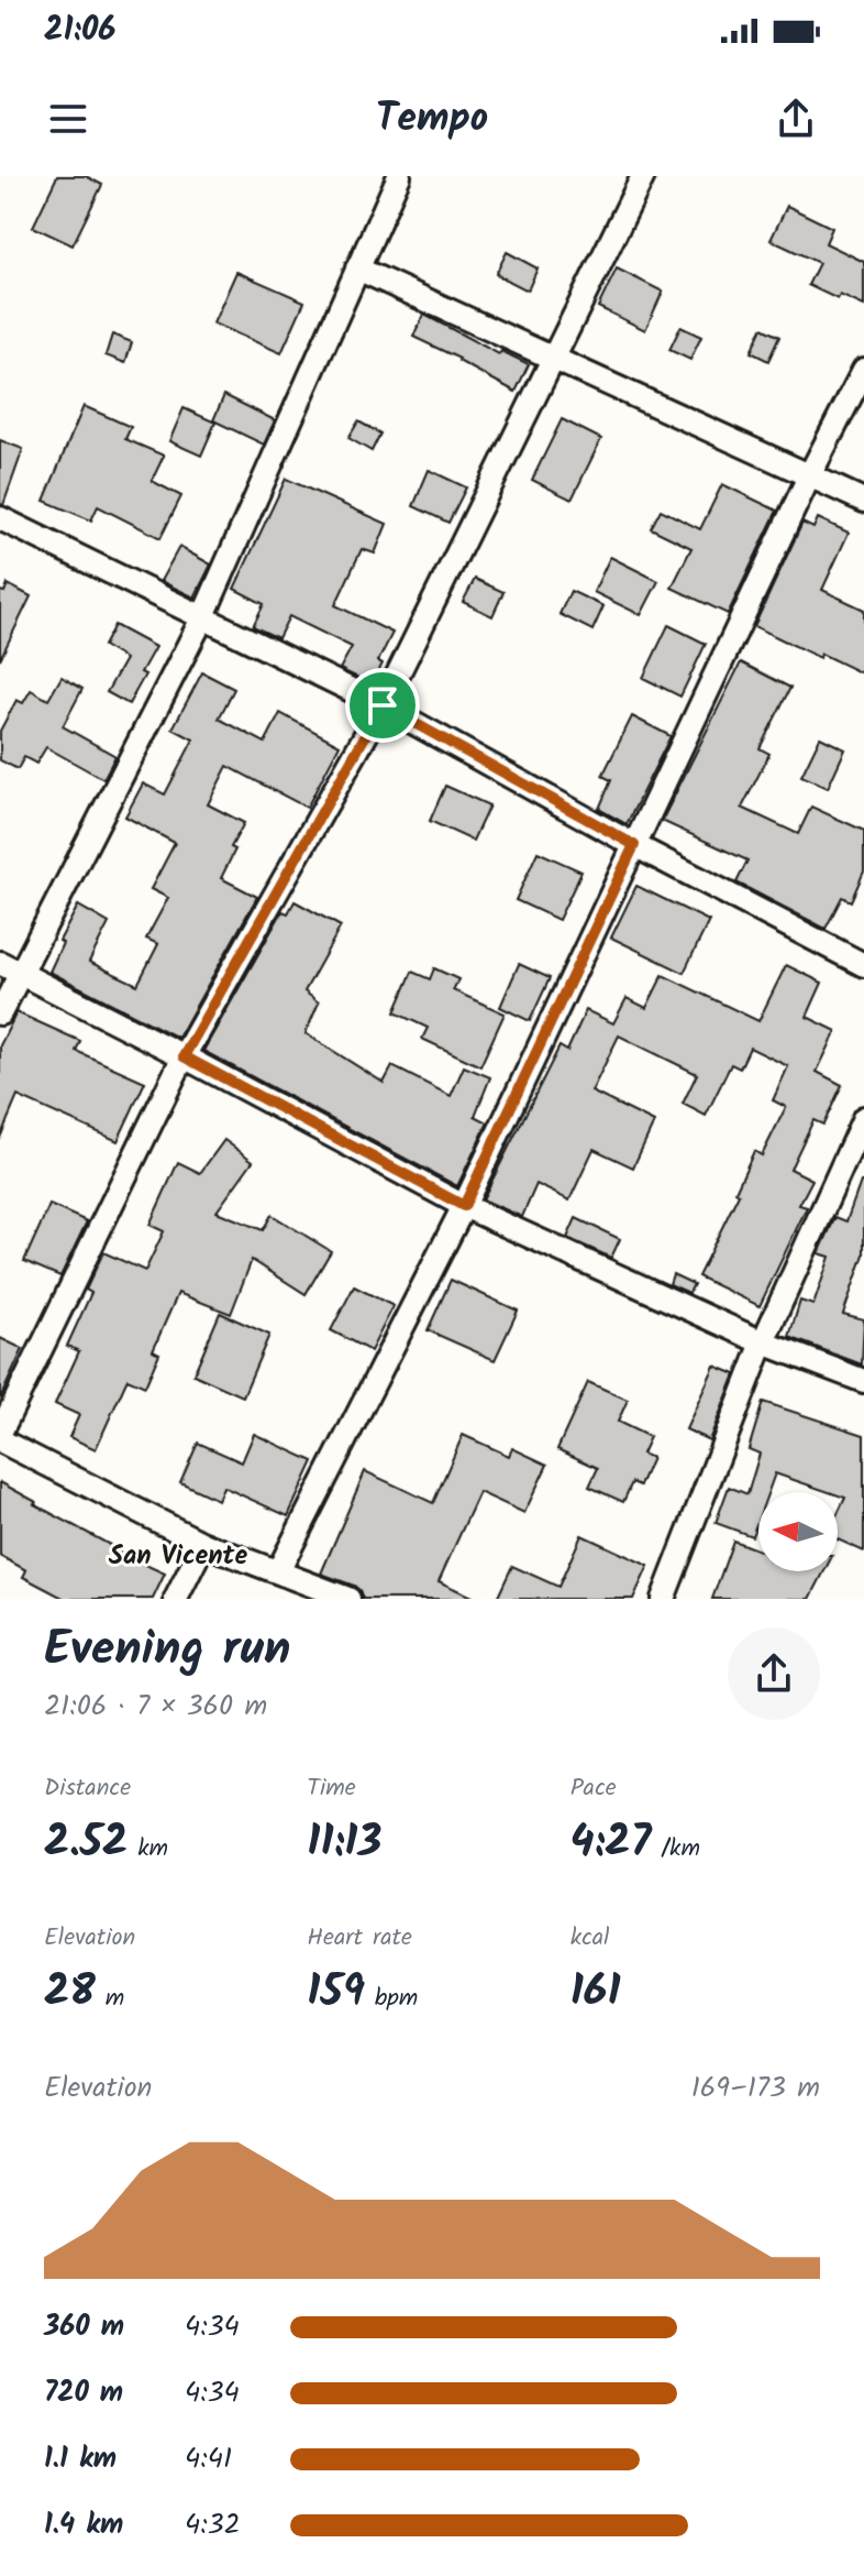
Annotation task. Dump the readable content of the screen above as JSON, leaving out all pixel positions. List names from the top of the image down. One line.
{"districts":["San Vicente"],"north":"left","page":{"status":"21:06","header":"Tempo","heading":["Evening run","21:06 · 7 × 360 m"],"stats":[["Distance","2.52 km"],["Time","11:13"],["Pace","4:27 /km"],["Elevation","28 m"],["Heart rate","159 bpm"],["kcal","161"]],"chart":["Elevation","169–173 m"],"list":[{"name":"360 m","note":"4:34"},{"name":"720 m","note":"4:34"},{"name":"1.1 km","note":"4:41"},{"name":"1.4 km","note":"4:32"}]}}
